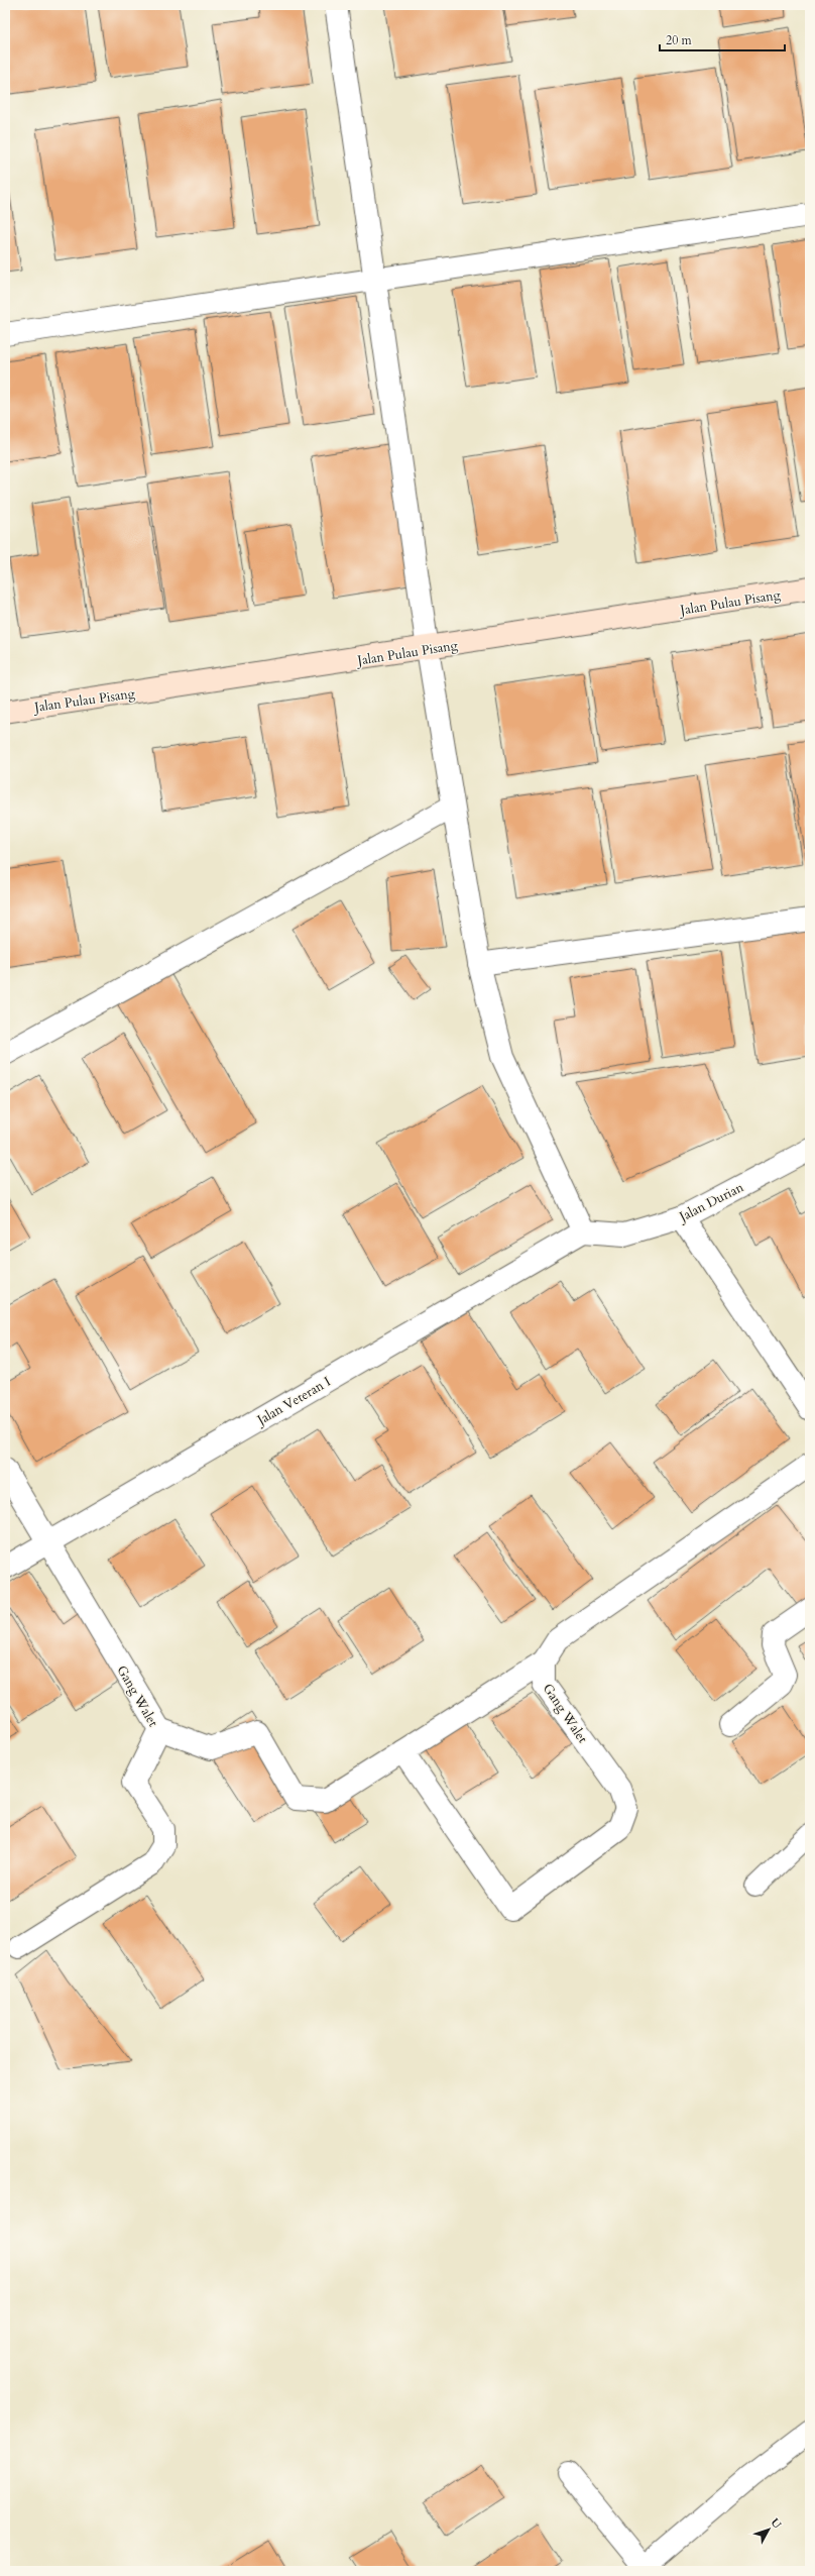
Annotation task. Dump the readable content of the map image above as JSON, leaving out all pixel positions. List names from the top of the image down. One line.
{"streets":{"street":["Jalan Pulau Pisang","Jalan Durian","Jalan Veteran I","Gang Walet"]},"crossings":[["Jalan Durian","Jalan Veteran I"],["Jalan Veteran I","Gang Walet"]],"scale_bar":"20 m","north":"top right"}
